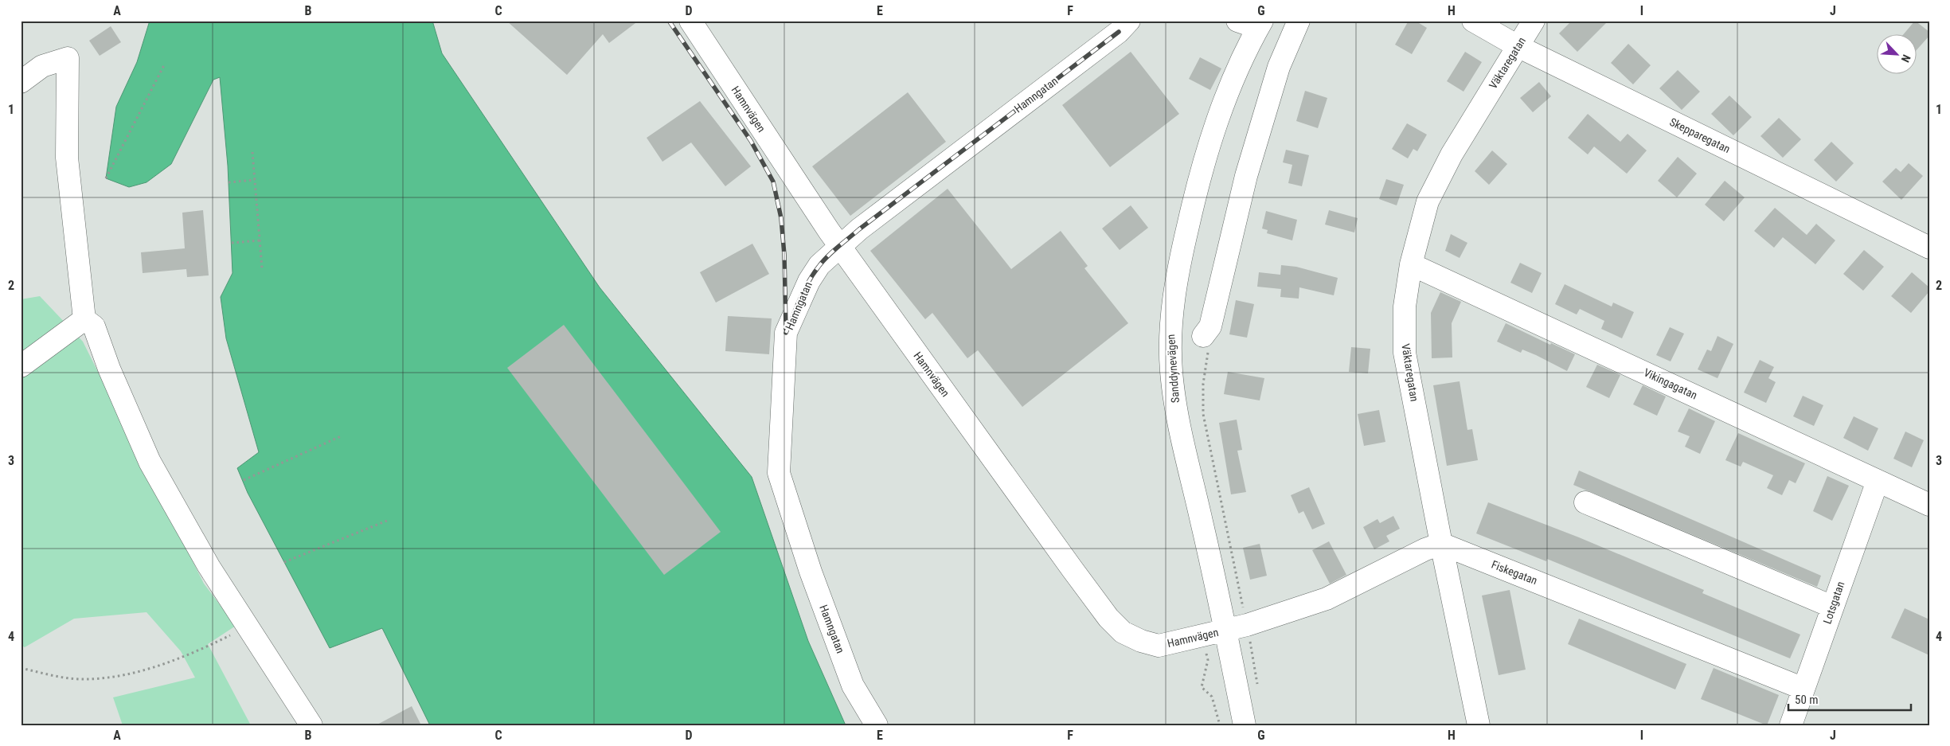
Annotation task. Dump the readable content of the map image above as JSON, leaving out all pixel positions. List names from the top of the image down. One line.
{"streets":{"street":["Väktaregatan","Hamngatan","Hamnvägen","Skepparegatan","Sanddynevägen","Vikingagatan","Fiskegatan","Lotsgatan"]},"crossings":[["Väktaregatan","Skepparegatan"],["Väktaregatan","Vikingagatan"],["Väktaregatan","Fiskegatan"],["Hamngatan","Hamnvägen"],["Hamnvägen","Sanddynevägen"],["Vikingagatan","Lotsgatan"],["Fiskegatan","Lotsgatan"]],"scale_bar":"50 m","north":"bottom right","grid":{"columns":["A","B","C","D","E","F","G","H","I","J"],"rows":["1","2","3","4"]}}
